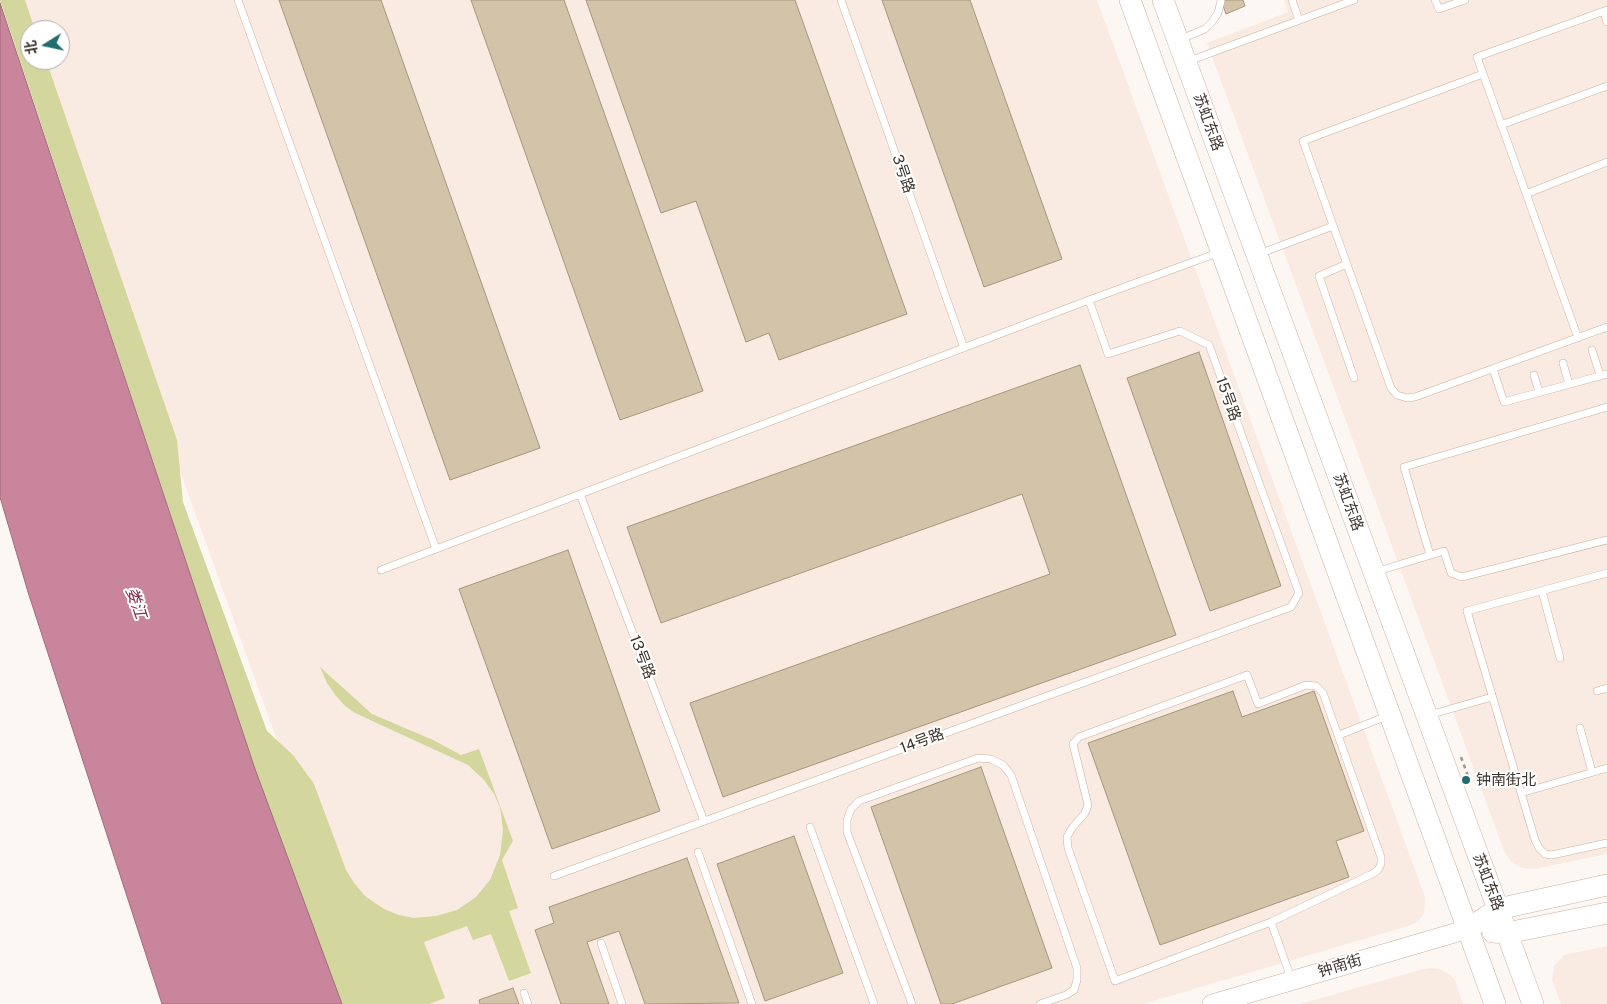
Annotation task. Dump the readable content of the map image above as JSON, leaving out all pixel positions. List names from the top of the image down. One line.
{"streets":{"main road":["苏虹东路","钟南街"],"lane":["3号路","15号路","13号路","14号路"]},"crossings":[["苏虹东路","钟南街"],["15号路","14号路"],["13号路","14号路"]],"water":["娄江"],"places":["钟南街北"],"north":"left"}
